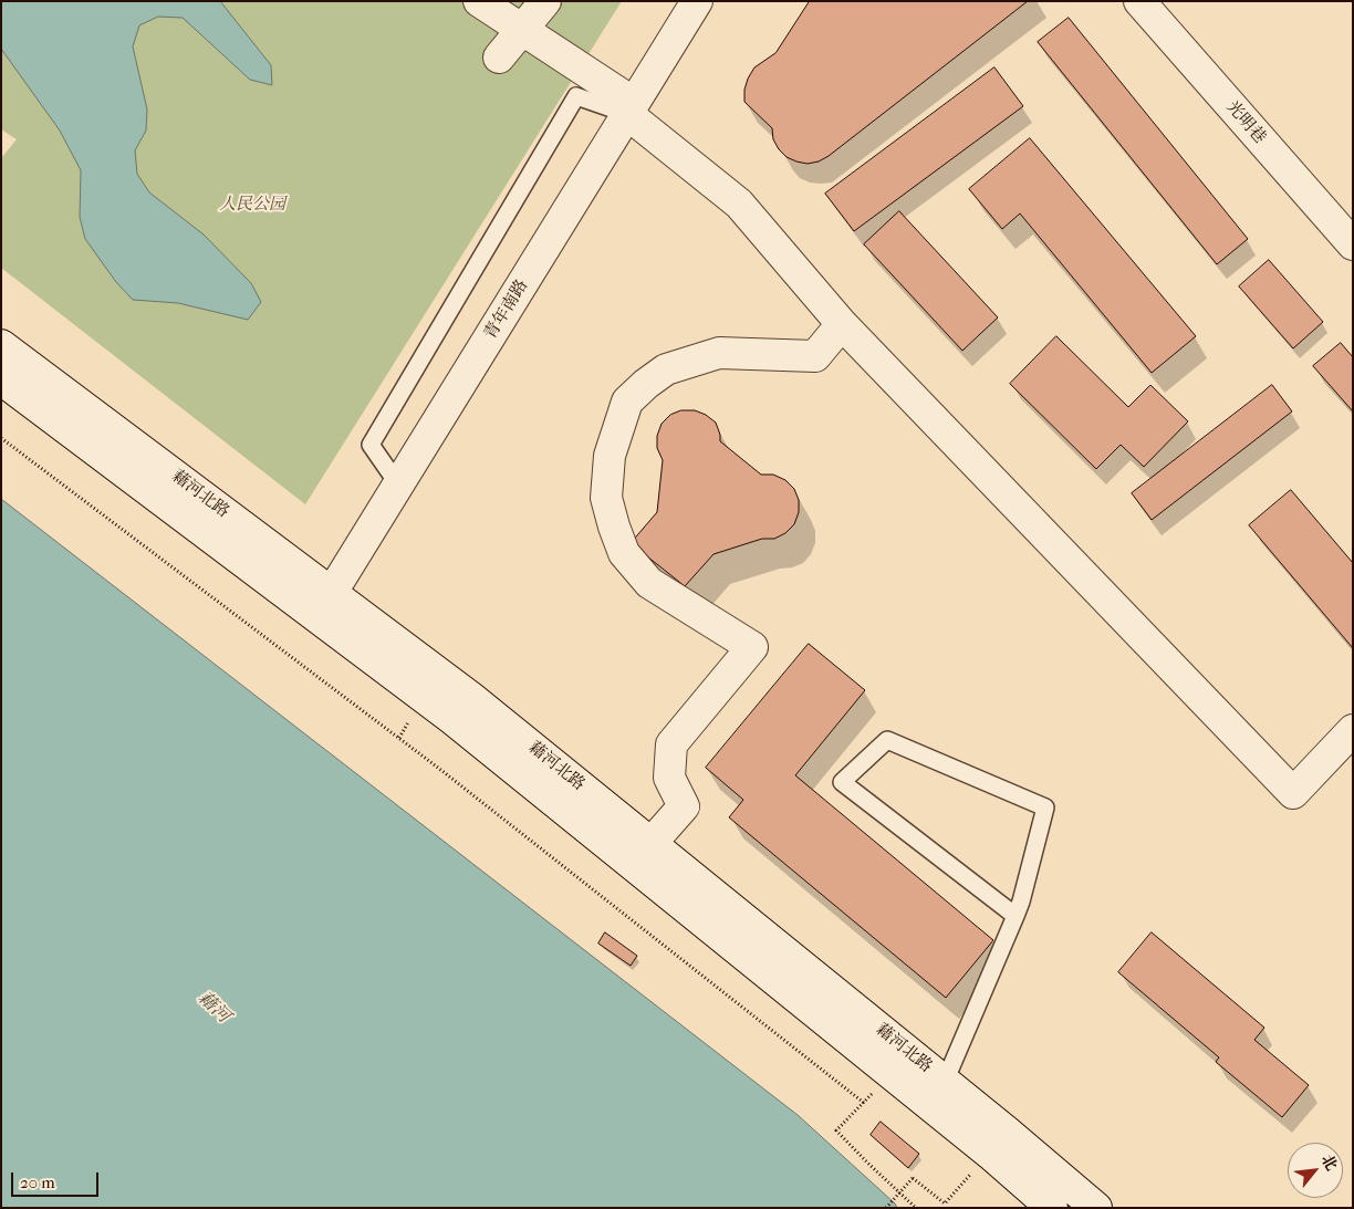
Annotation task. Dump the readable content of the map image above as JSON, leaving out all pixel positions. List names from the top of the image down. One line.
{"streets":{"street":["光明巷","青年南路","藉河北路"]},"crossings":[["青年南路","藉河北路"]],"water":["藉河"],"parks":["人民公园"],"scale_bar":"20 m","north":"top right"}
